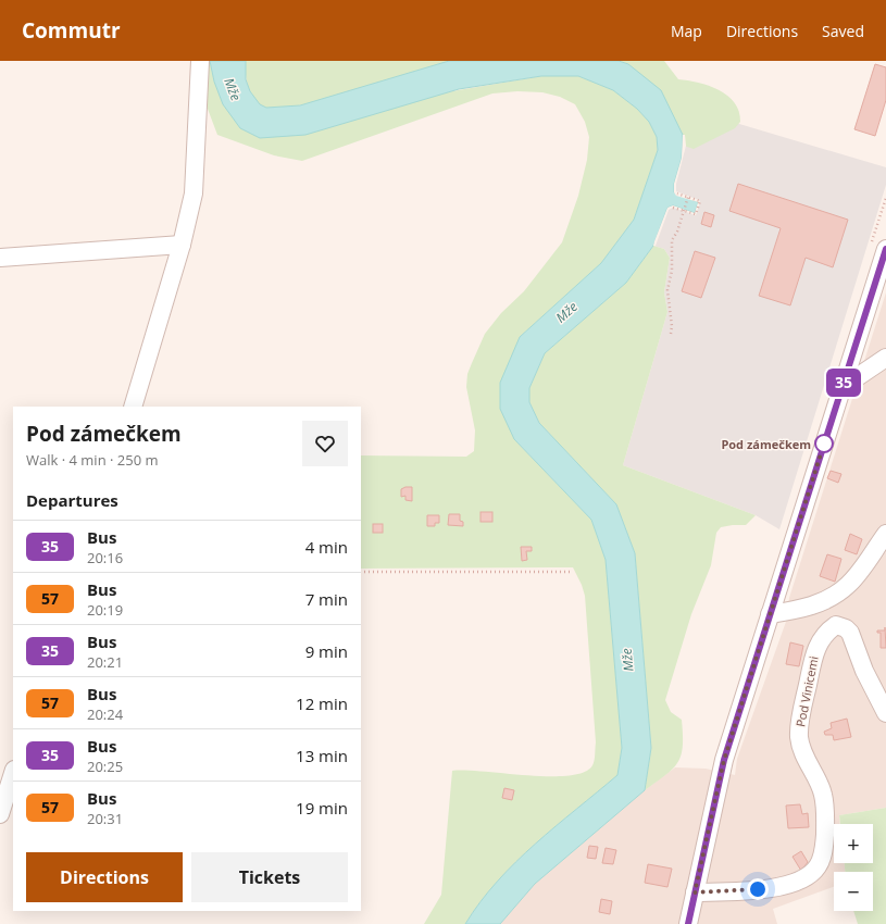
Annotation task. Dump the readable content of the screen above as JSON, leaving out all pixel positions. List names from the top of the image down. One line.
{"streets":{"street":["Pod Vinicemi"]},"water":["Mže"],"places":["Pod zámečkem"],"lines":["bus line 35"],"page":{"header":"Commutr","nav":["Map","Directions","Saved"],"on_map":"35","heading":[["Pod zámečkem","Walk · 4 min · 250 m"],"Departures"],"list":[{"mark":"35","name":"Bus","note":"20:16","value":"4 min"},{"mark":"57","name":"Bus","note":"20:19","value":"7 min"},{"mark":"35","name":"Bus","note":"20:21","value":"9 min"},{"mark":"57","name":"Bus","note":"20:24","value":"12 min"},{"mark":"35","name":"Bus","note":"20:25","value":"13 min"},{"mark":"57","name":"Bus","note":"20:31","value":"19 min"}],"map_buttons":["+","−"],"buttons":["Directions","Tickets"]}}
